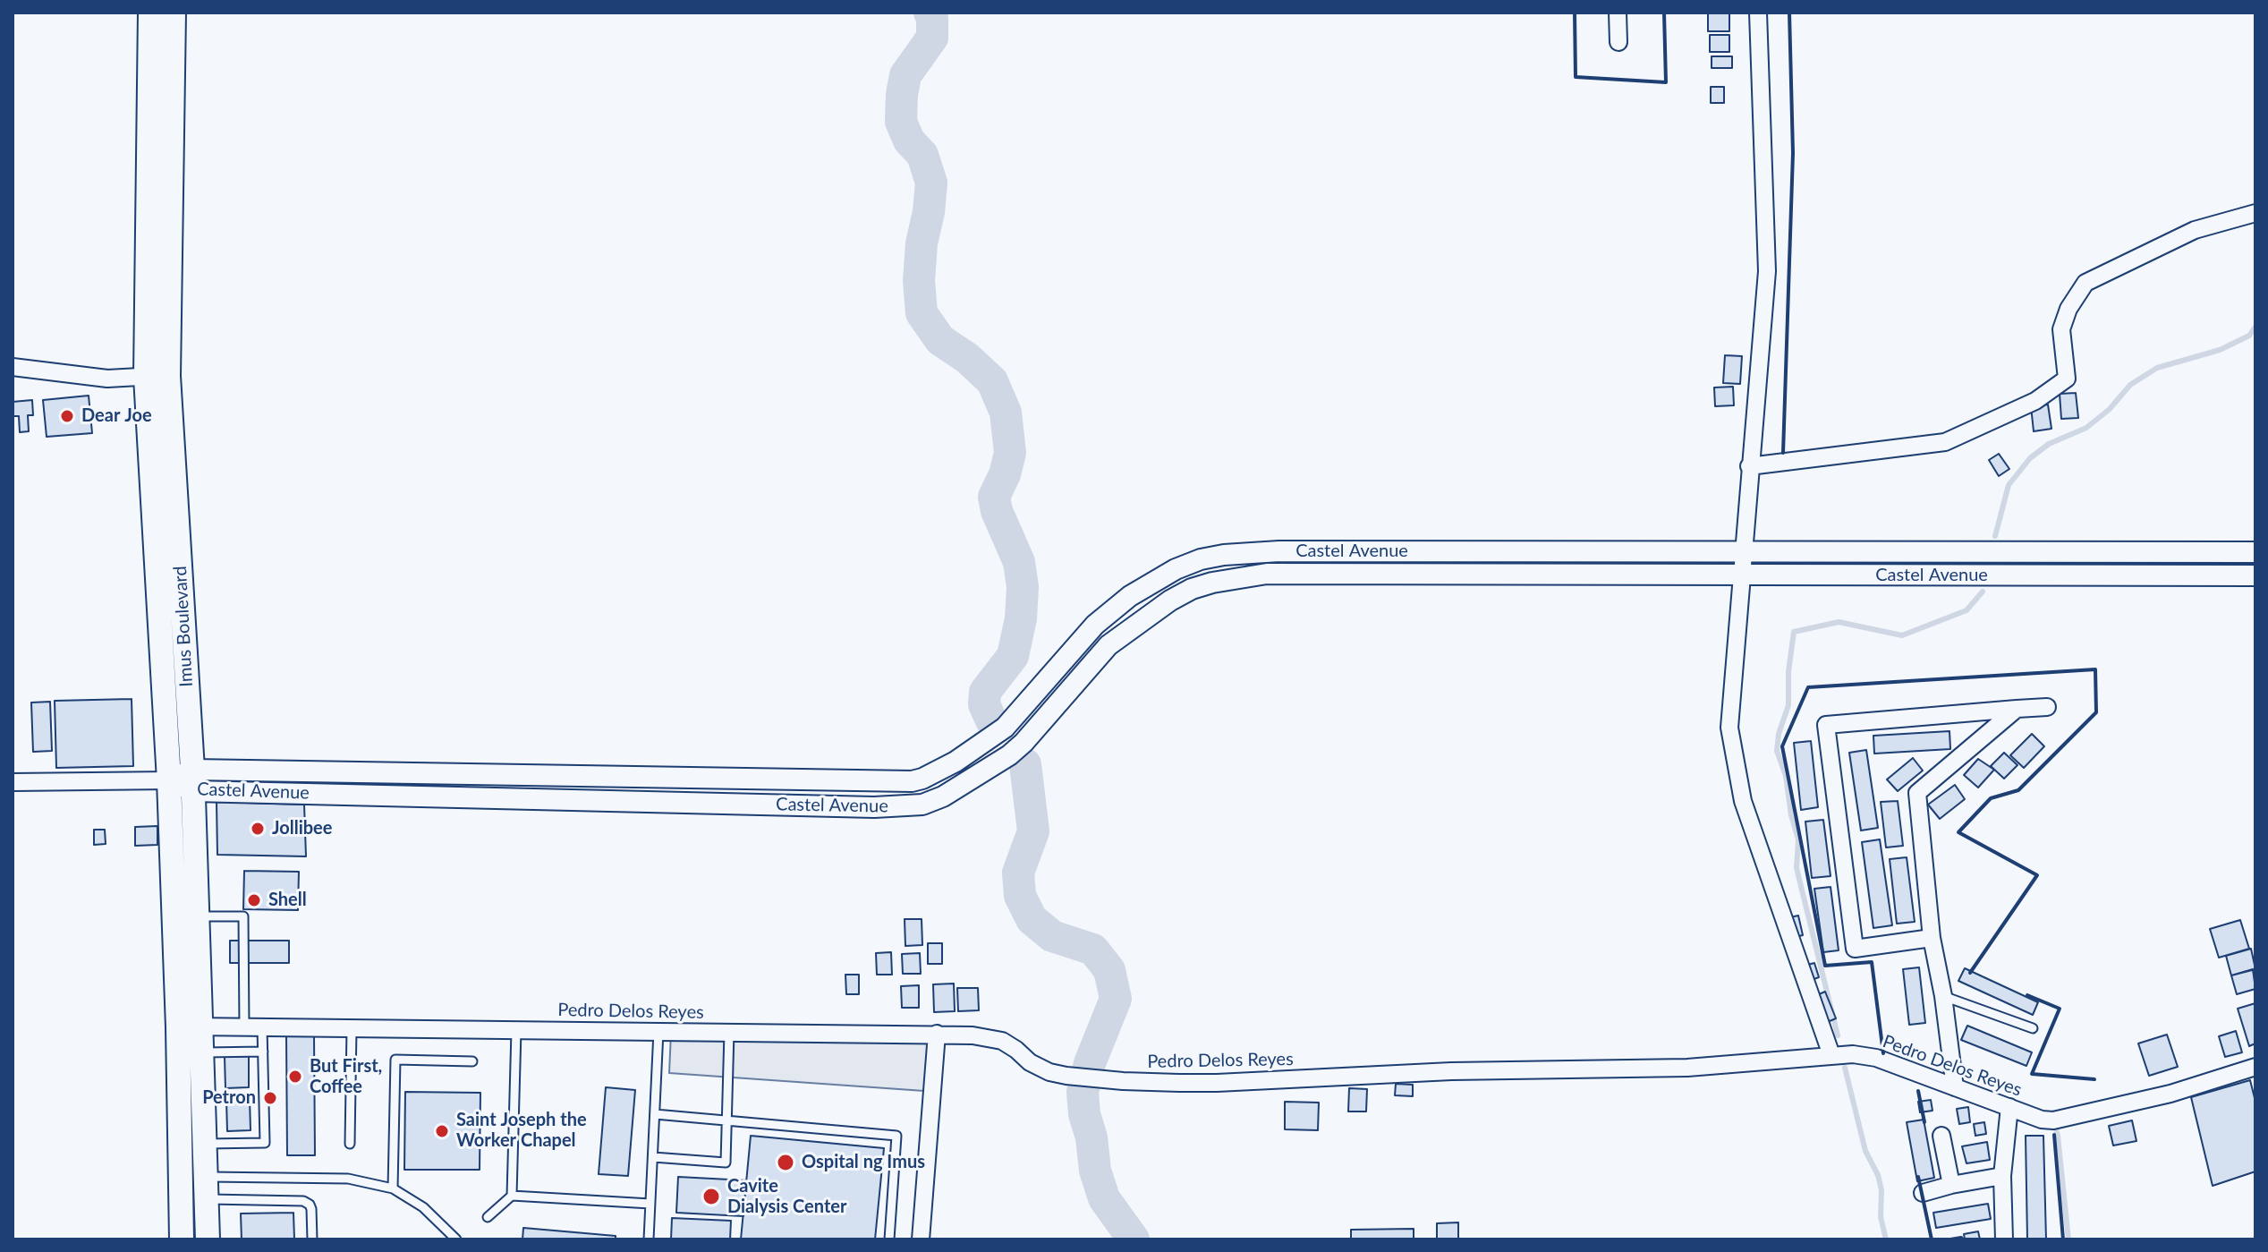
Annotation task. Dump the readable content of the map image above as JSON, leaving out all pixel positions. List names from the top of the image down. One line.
{"streets":{"main road":["Imus Boulevard"],"street":["Castel Avenue","Pedro Delos Reyes"]},"crossings":[["Castel Avenue","Imus Boulevard"],["Imus Boulevard","Pedro Delos Reyes"]],"places":["Dear Joe","Jollibee","Shell","But First, Coffee","Petron","Saint Joseph the Worker Chapel","Ospital ng Imus","Cavite Dialysis Center"]}
